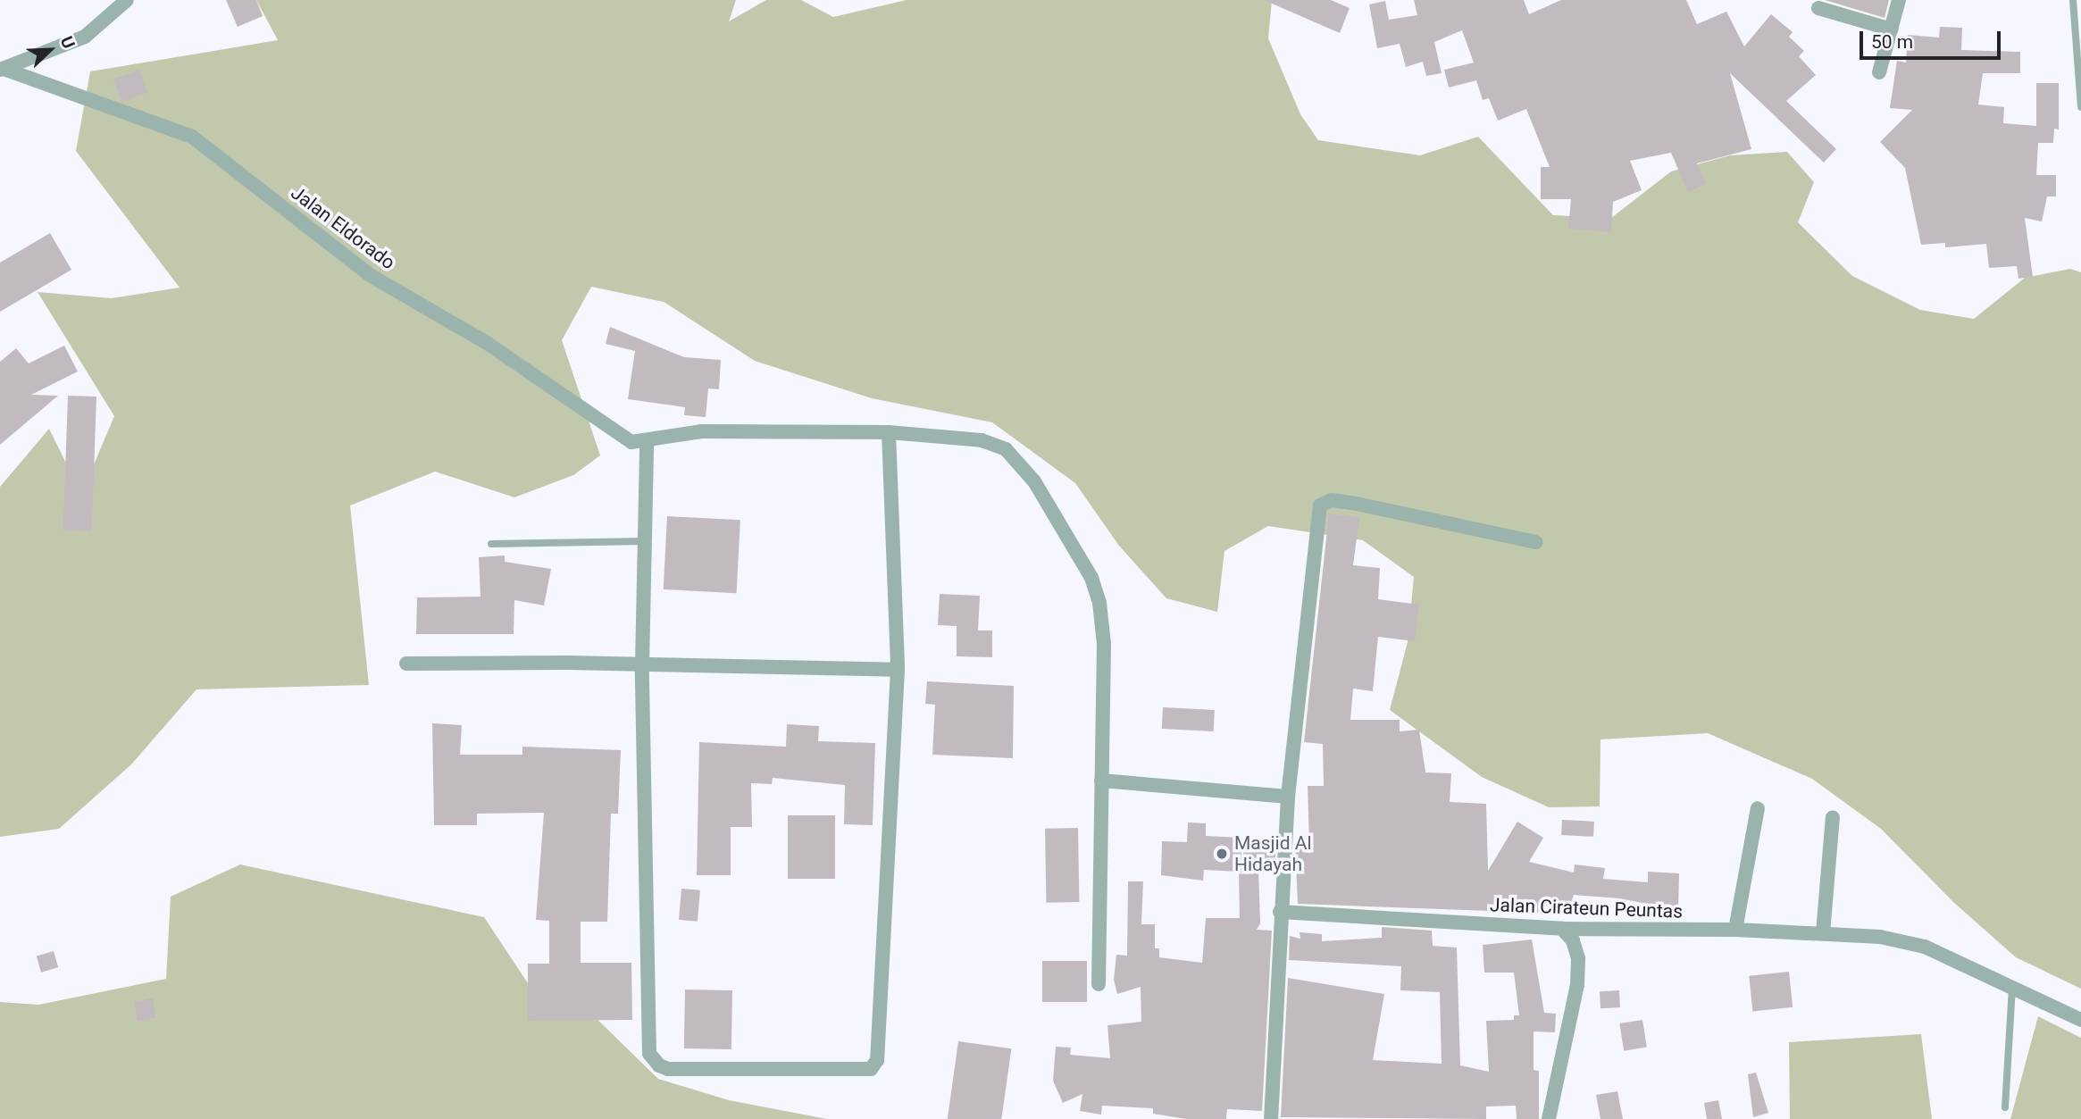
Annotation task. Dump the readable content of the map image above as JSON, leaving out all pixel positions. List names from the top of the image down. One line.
{"streets":{"street":["Jalan Eldorado","Jalan Cirateun Peuntas"]},"places":["Masjid Al Hidayah"],"scale_bar":"50 m","north":"top right"}
